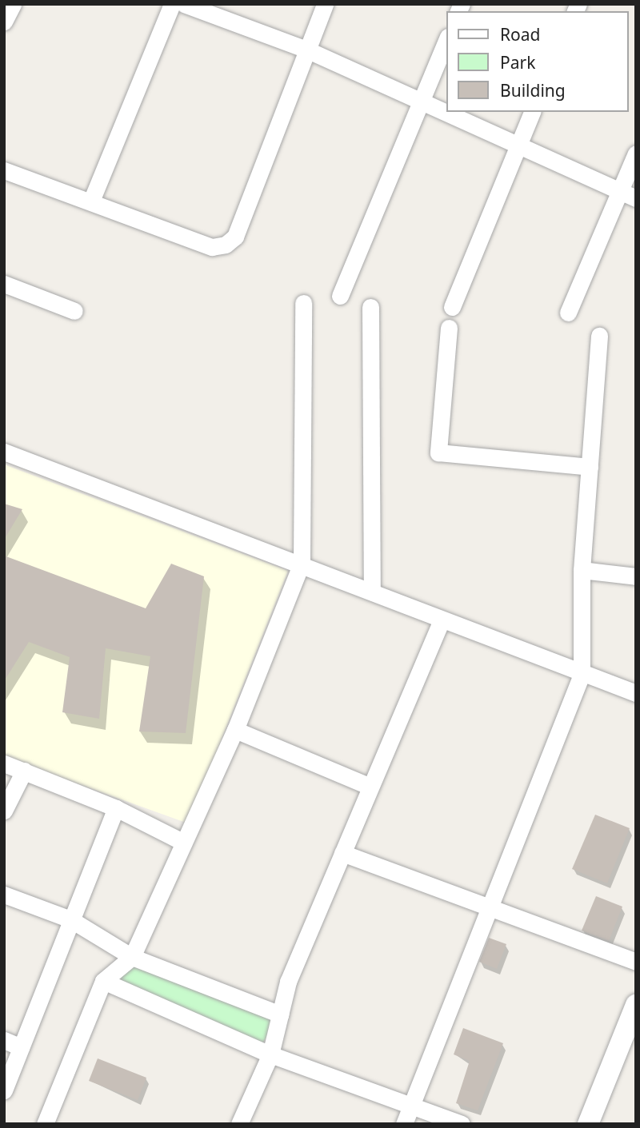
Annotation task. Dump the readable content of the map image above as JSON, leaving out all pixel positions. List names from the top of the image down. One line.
{"legend":["Road","Park","Building"]}
